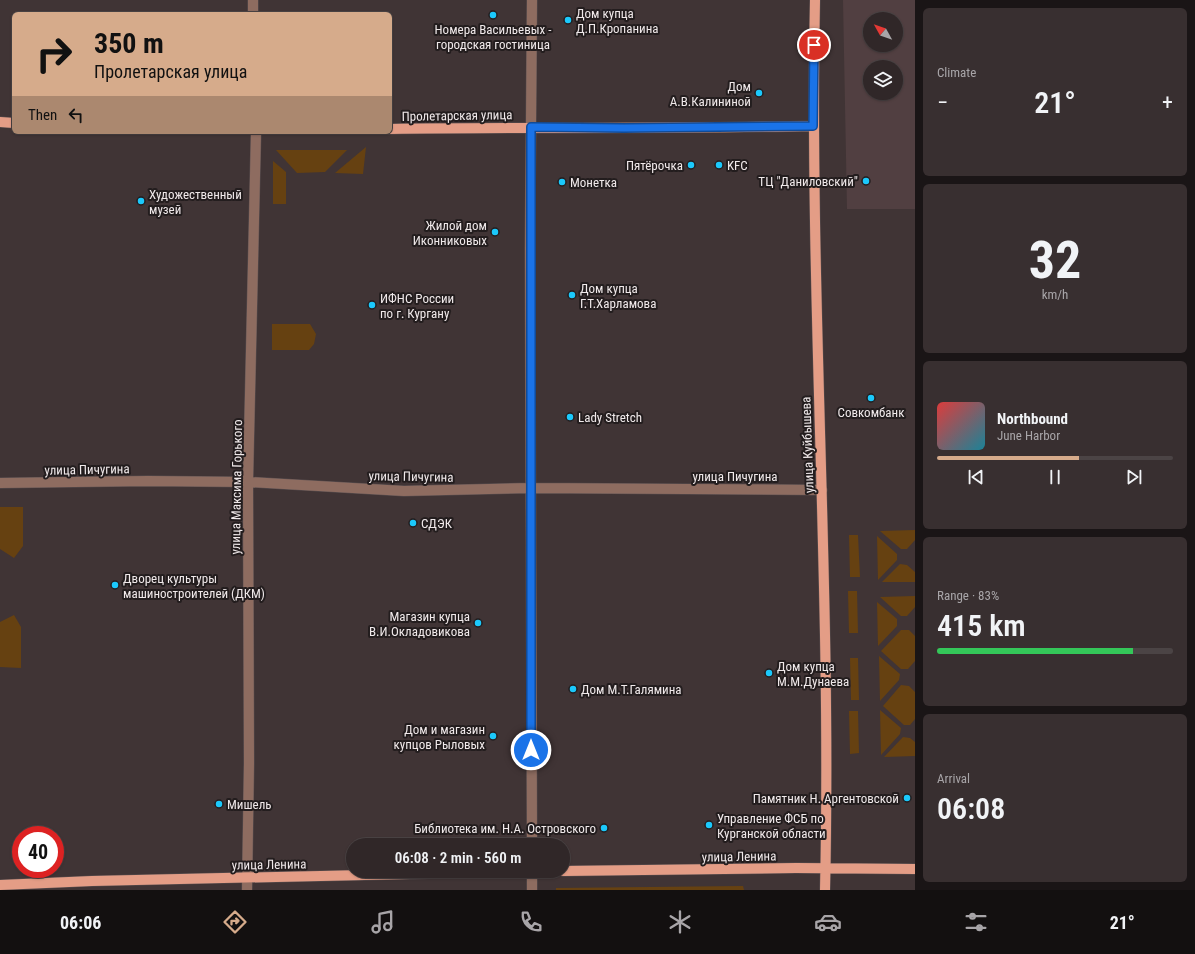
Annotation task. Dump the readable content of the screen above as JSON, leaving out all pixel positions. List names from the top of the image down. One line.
{"streets":{"main road":["Пролетарская улица","улица Куйбышева","улица Ленина"],"street":["улица Пичугина","улица Максима Горького"]},"crossings":[["Пролетарская улица","улица Куйбышева"],["улица Куйбышева","улица Пичугина"],["улица Куйбышева","улица Ленина"],["улица Пичугина","улица Максима Горького"],["улица Максима Горького","улица Ленина"]],"places":["Номера Васильевых - городская гостиница","Дом купца Д.П.Кропанина","Дом А.В.Калининой","Пятёрочка","KFC","ТЦ \"Даниловский\"","Монетка","Художественный музей","Жилой дом Иконниковых","Дом купца Г.Т.Харламова","ИФНС России по г. Кургану","Совкомбанк","Lady Stretch","СДЭК","Дворец культуры машиностроителей (ДКМ)","Магазин купца В.И.Окладовикова","Дом купца М.М.Дунаева","Дом М.Т.Галямина","Дом и магазин купцов Рыловых","Памятник Н. Аргентовской","Мишель","Управление ФСБ по Курганской области","Библиотека им. Н.А. Островского"],"north":"top left","page":{"tile":["Climate",["32","km/h"],["Range · 83%","415 km"],["Arrival","06:08"]],"turn":["350 m","Пролетарская улица"],"heat":["−","21°","+"],"then":"Then","song":["Northbound","June Harbor"],"limit":"40","trip":"06:08 · 2 min · 560 m","tabs":["06:06","21°"]}}
